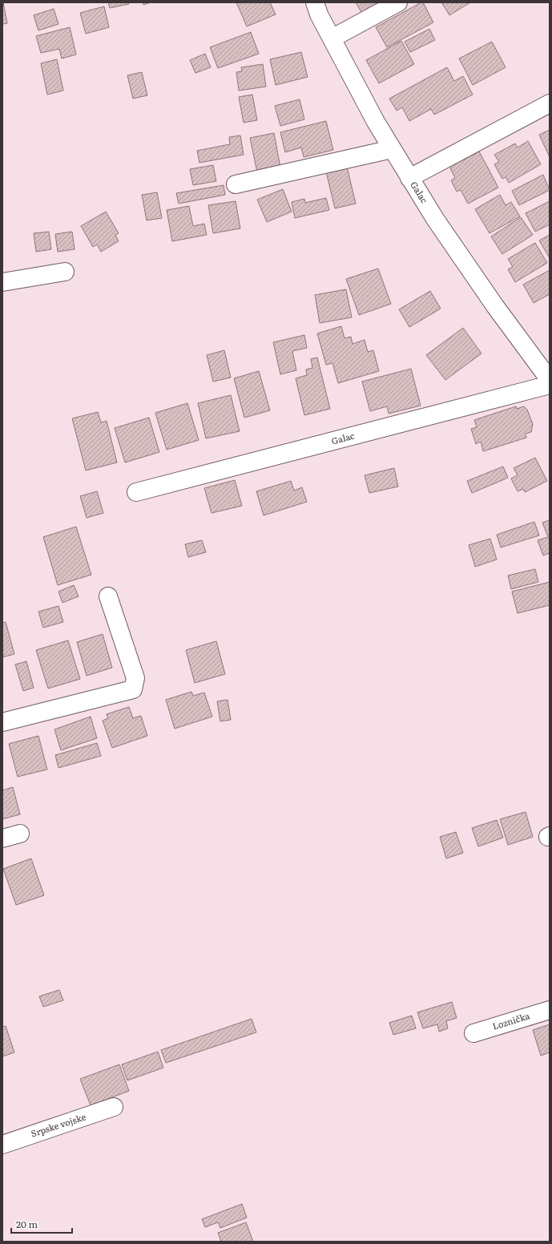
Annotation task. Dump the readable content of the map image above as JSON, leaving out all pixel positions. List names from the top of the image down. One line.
{"streets":{"street":["Galac","Loznička","Srpske vojske"]},"scale_bar":"20 m"}
